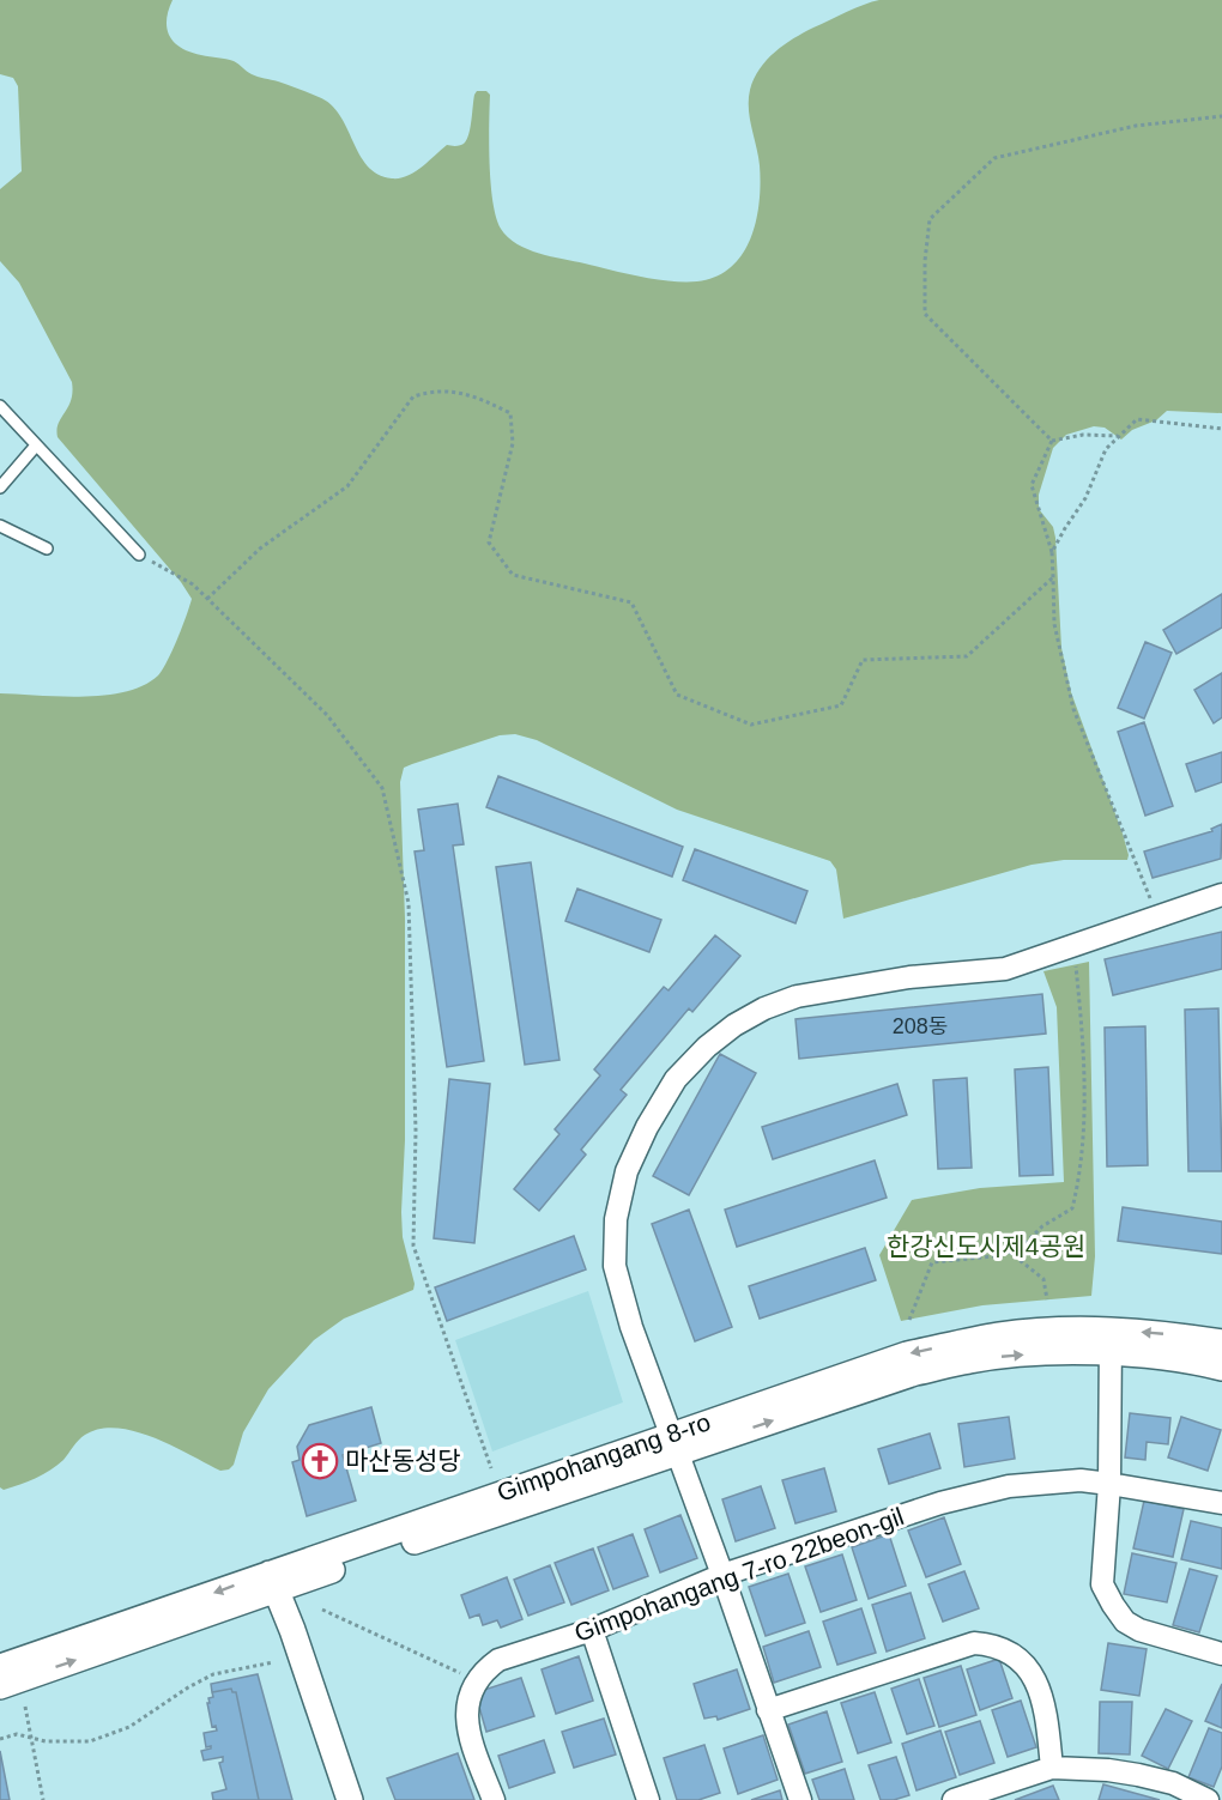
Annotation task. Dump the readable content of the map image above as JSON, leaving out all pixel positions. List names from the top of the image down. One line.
{"streets":{"street":["Gimpohangang 8-ro","Gimpohangang 7-ro 22beon-gil"]},"parks":["한강신도시제4공원"],"places":{"church":["마산동성당"]},"house_numbers":["208동"]}
